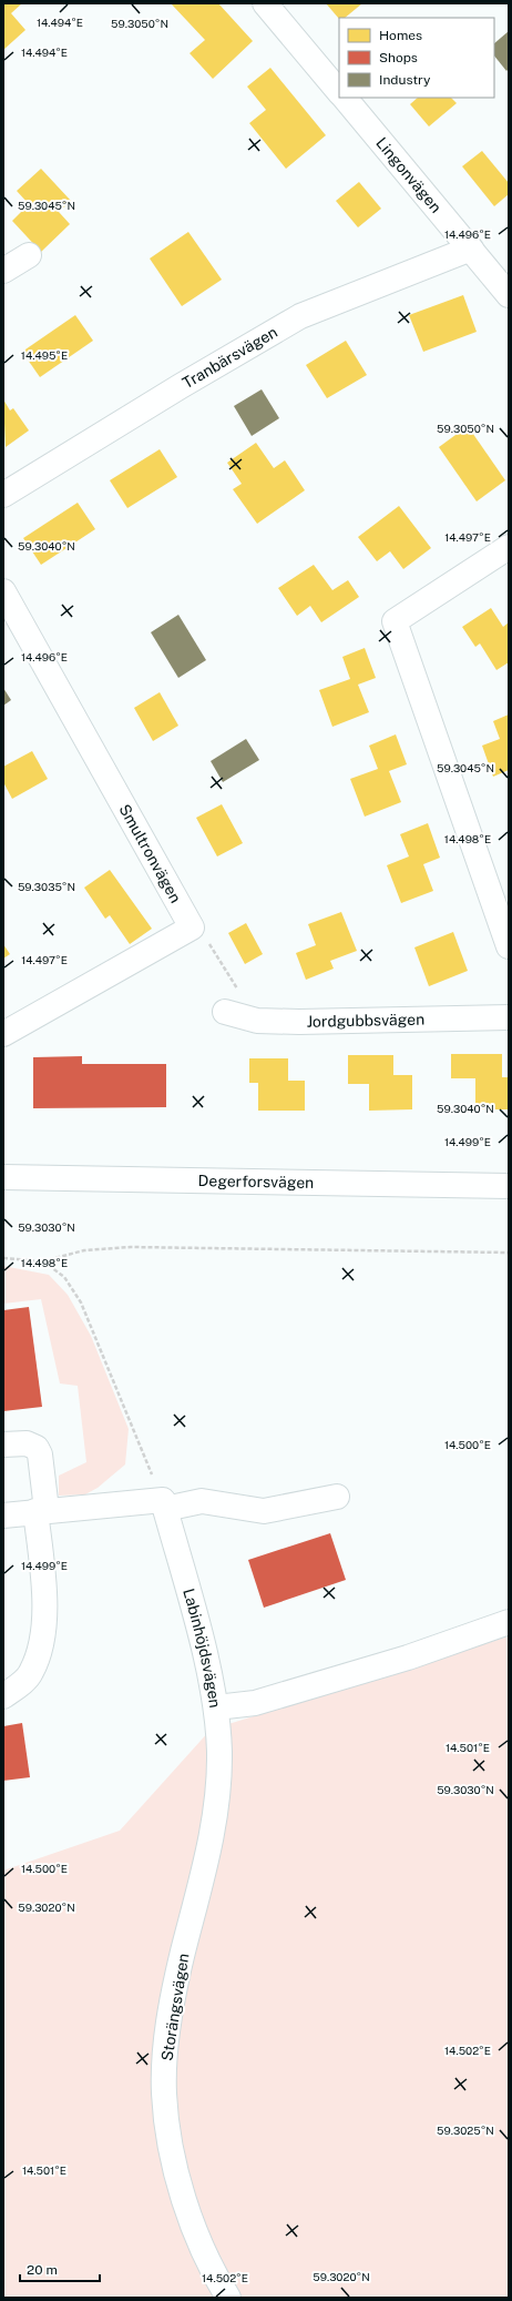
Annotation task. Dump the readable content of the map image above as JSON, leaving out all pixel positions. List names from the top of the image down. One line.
{"streets":{"street":["Lingonvägen","Tranbärsvägen","Smultronvägen","Jordgubbsvägen","Degerforsvägen","Labinhöjdsvägen","Storängsvägen"]},"crossings":[["Lingonvägen","Tranbärsvägen"],["Labinhöjdsvägen","Storängsvägen"]],"legend":["Homes","Shops","Industry"],"scale_bar":"20 m","coordinates":["14.494°E","59.3050°N","59.3045°N","14.496°E","14.495°E","14.497°E","59.3040°N","14.498°E","59.3035°N","14.499°E","59.3030°N","14.500°E","14.501°E","59.3020°N","14.502°E","59.3025°N"]}
